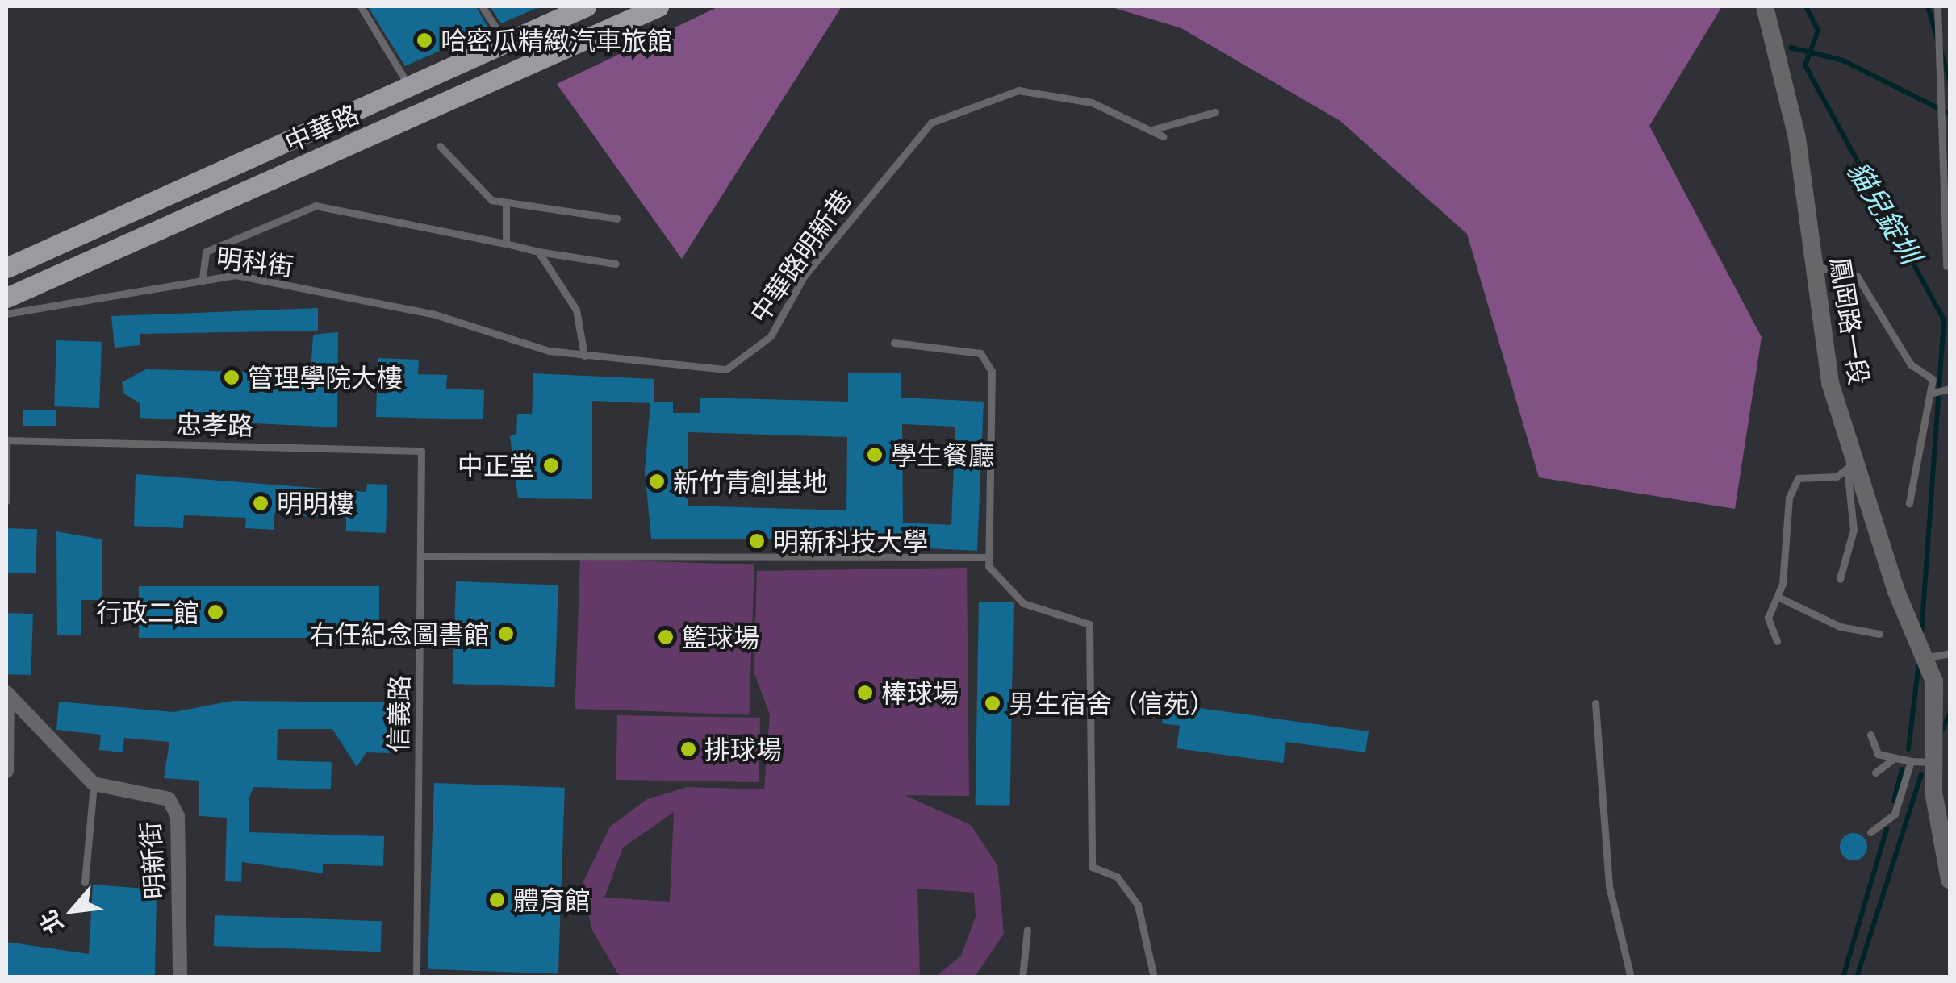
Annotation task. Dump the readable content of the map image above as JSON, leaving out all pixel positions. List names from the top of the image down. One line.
{"streets":{"main road":["中華路"],"street":["鳳岡路一段","明新街"],"lane":["中華路明新巷","明科街","忠孝路","信義路"]},"crossings":[["中華路明新巷","明科街"],["忠孝路","信義路"]],"water":["貓兒錠圳"],"places":["哈密瓜精緻汽車旅館","管理學院大樓","學生餐廳","中正堂","新竹青創基地","明明樓","明新科技大學","行政二館","右任紀念圖書館","籃球場","棒球場","男生宿舍（信苑）","排球場","體育館"],"north":"bottom left"}
